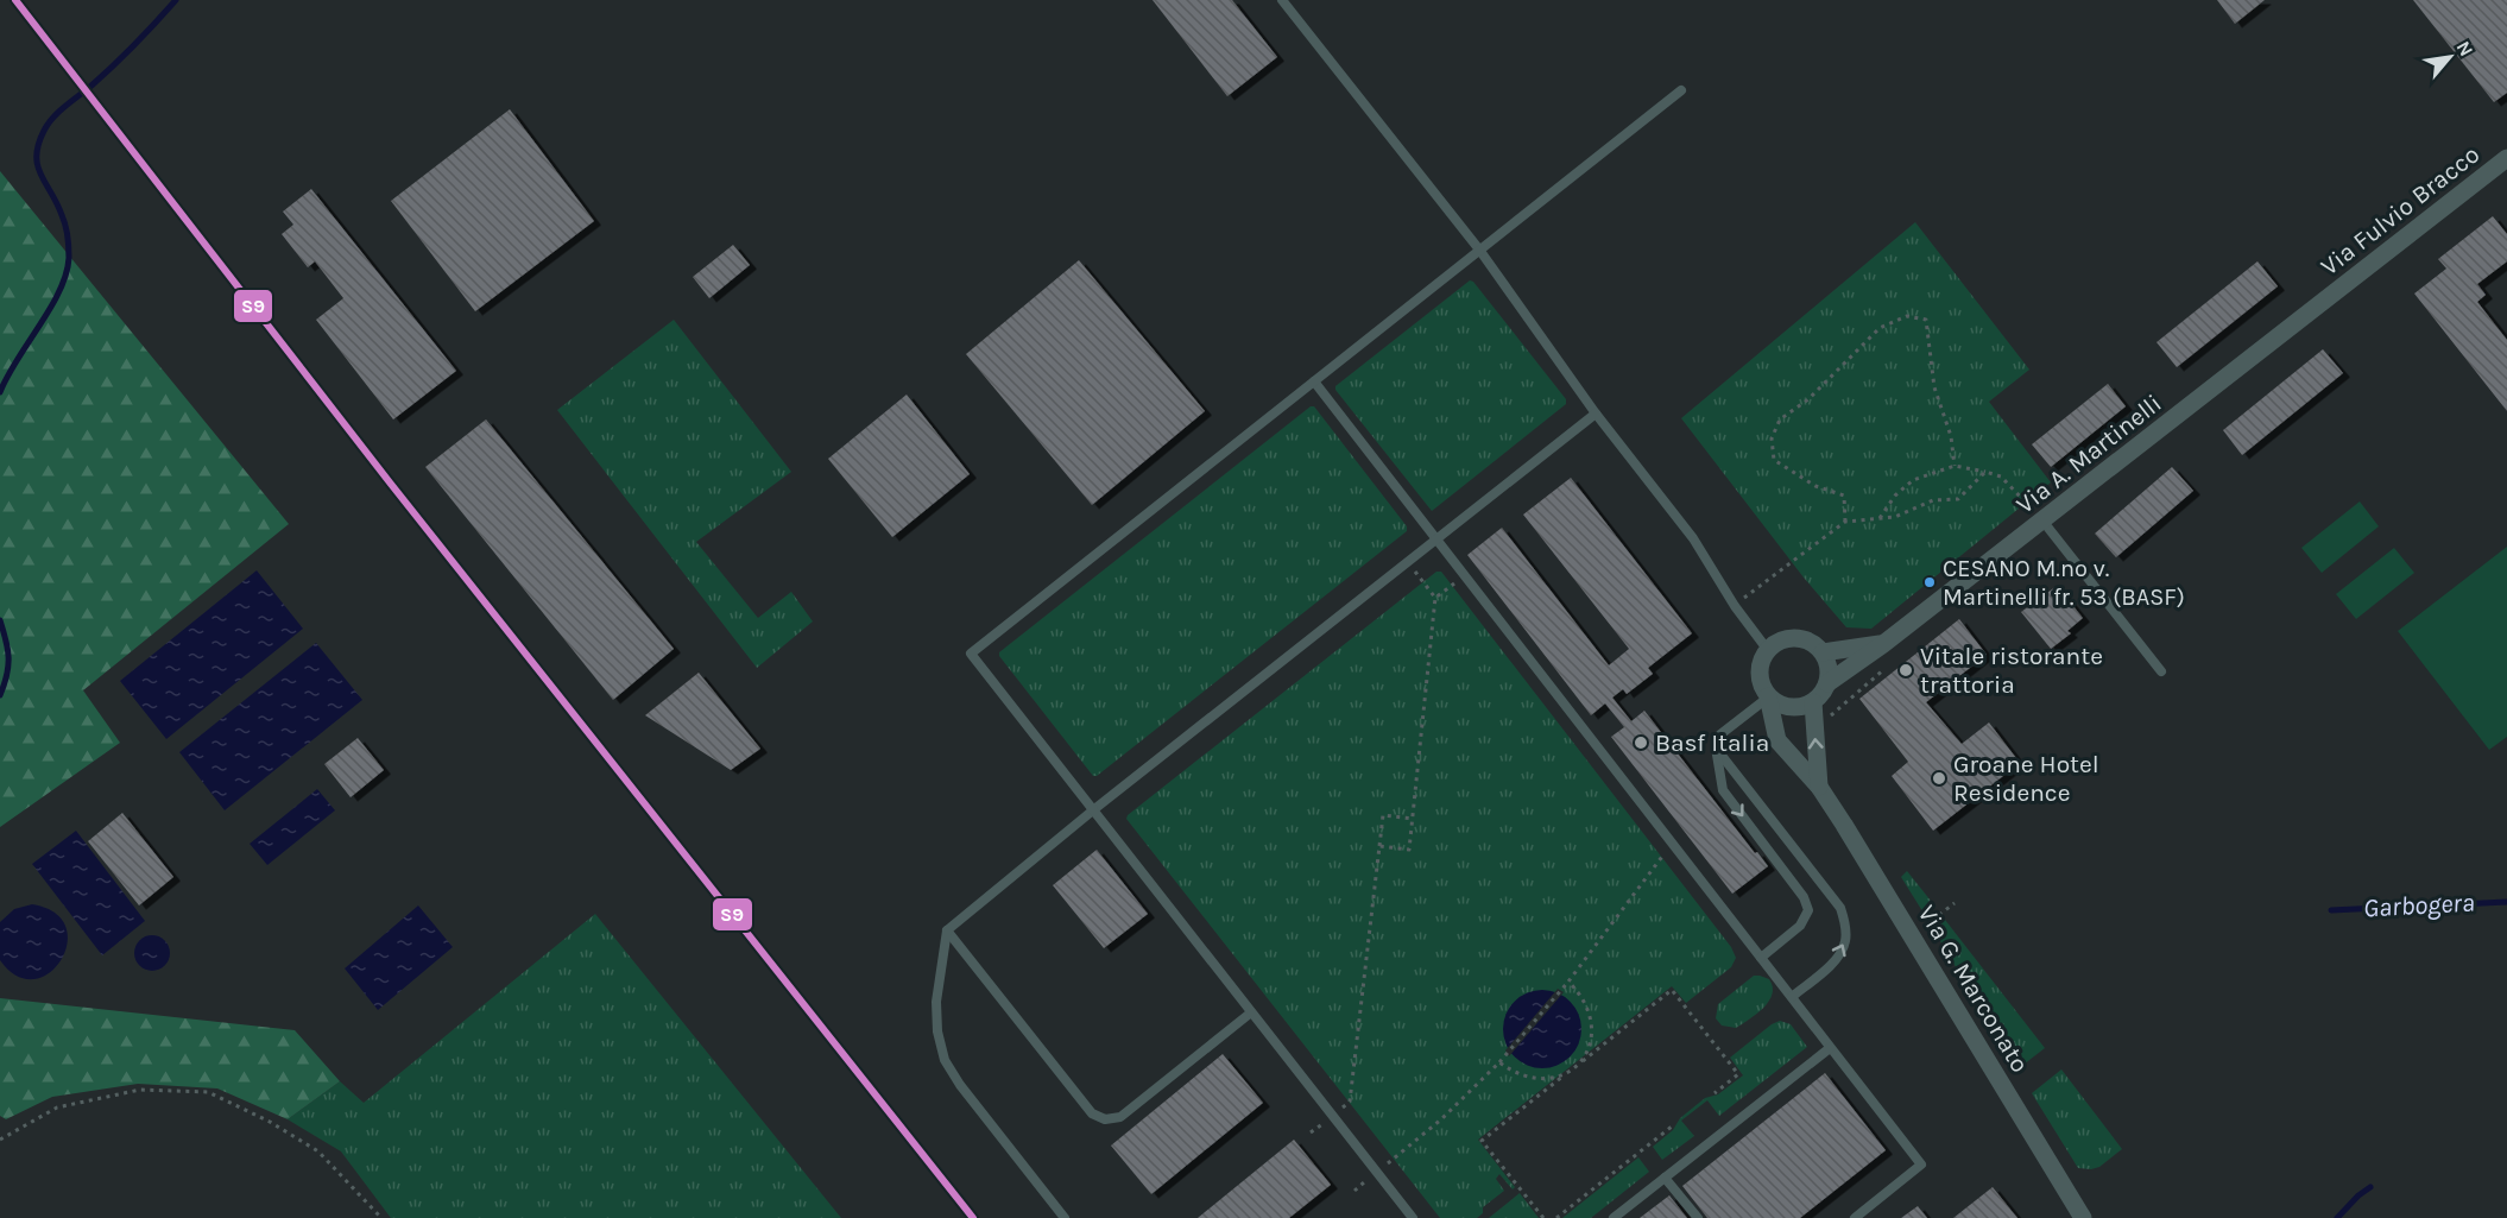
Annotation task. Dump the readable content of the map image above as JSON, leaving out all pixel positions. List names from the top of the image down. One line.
{"streets":{"street":["Via Fulvio Bracco","Via A. Martinelli","Via G. Marconato"]},"crossings":[["Via Fulvio Bracco","Via A. Martinelli"],["Via A. Martinelli","Via G. Marconato"]],"water":["Garbogera"],"places":["CESANO M.no v. Martinelli fr. 53 (BASF)","Vitale ristorante trattoria","Basf Italia","Groane Hotel Residence"],"lines":["transit line S9"],"north":"top right"}
